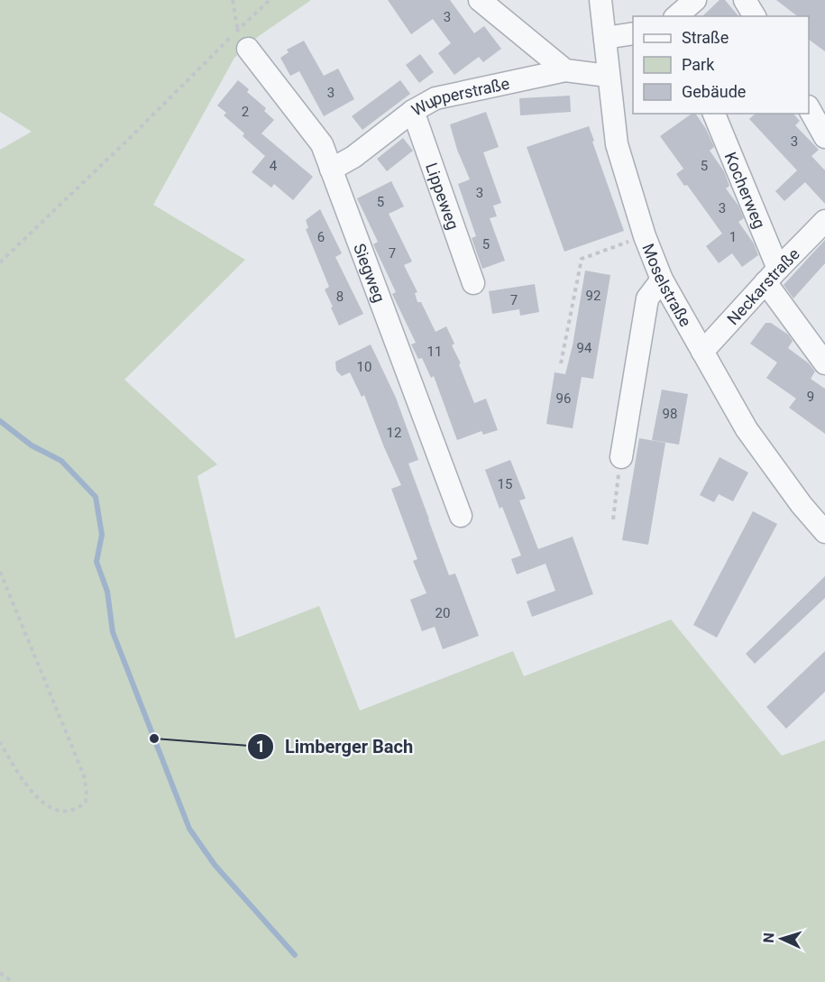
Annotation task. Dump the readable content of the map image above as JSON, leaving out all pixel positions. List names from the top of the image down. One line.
{"streets":{"street":["Wupperstraße","Kocherweg","Lippeweg","Siegweg","Moselstraße","Neckarstraße"]},"crossings":[["Wupperstraße","Lippeweg"],["Wupperstraße","Siegweg"],["Wupperstraße","Moselstraße"],["Kocherweg","Neckarstraße"],["Moselstraße","Neckarstraße"]],"places":["Limberger Bach"],"house_numbers":["3","3","2","3","4","5","3","5","3","6","1","5","7","92","8","7","94","11","10","9","96","98","12","15","20"],"legend":["Straße","Park","Gebäude"],"north":"left"}
